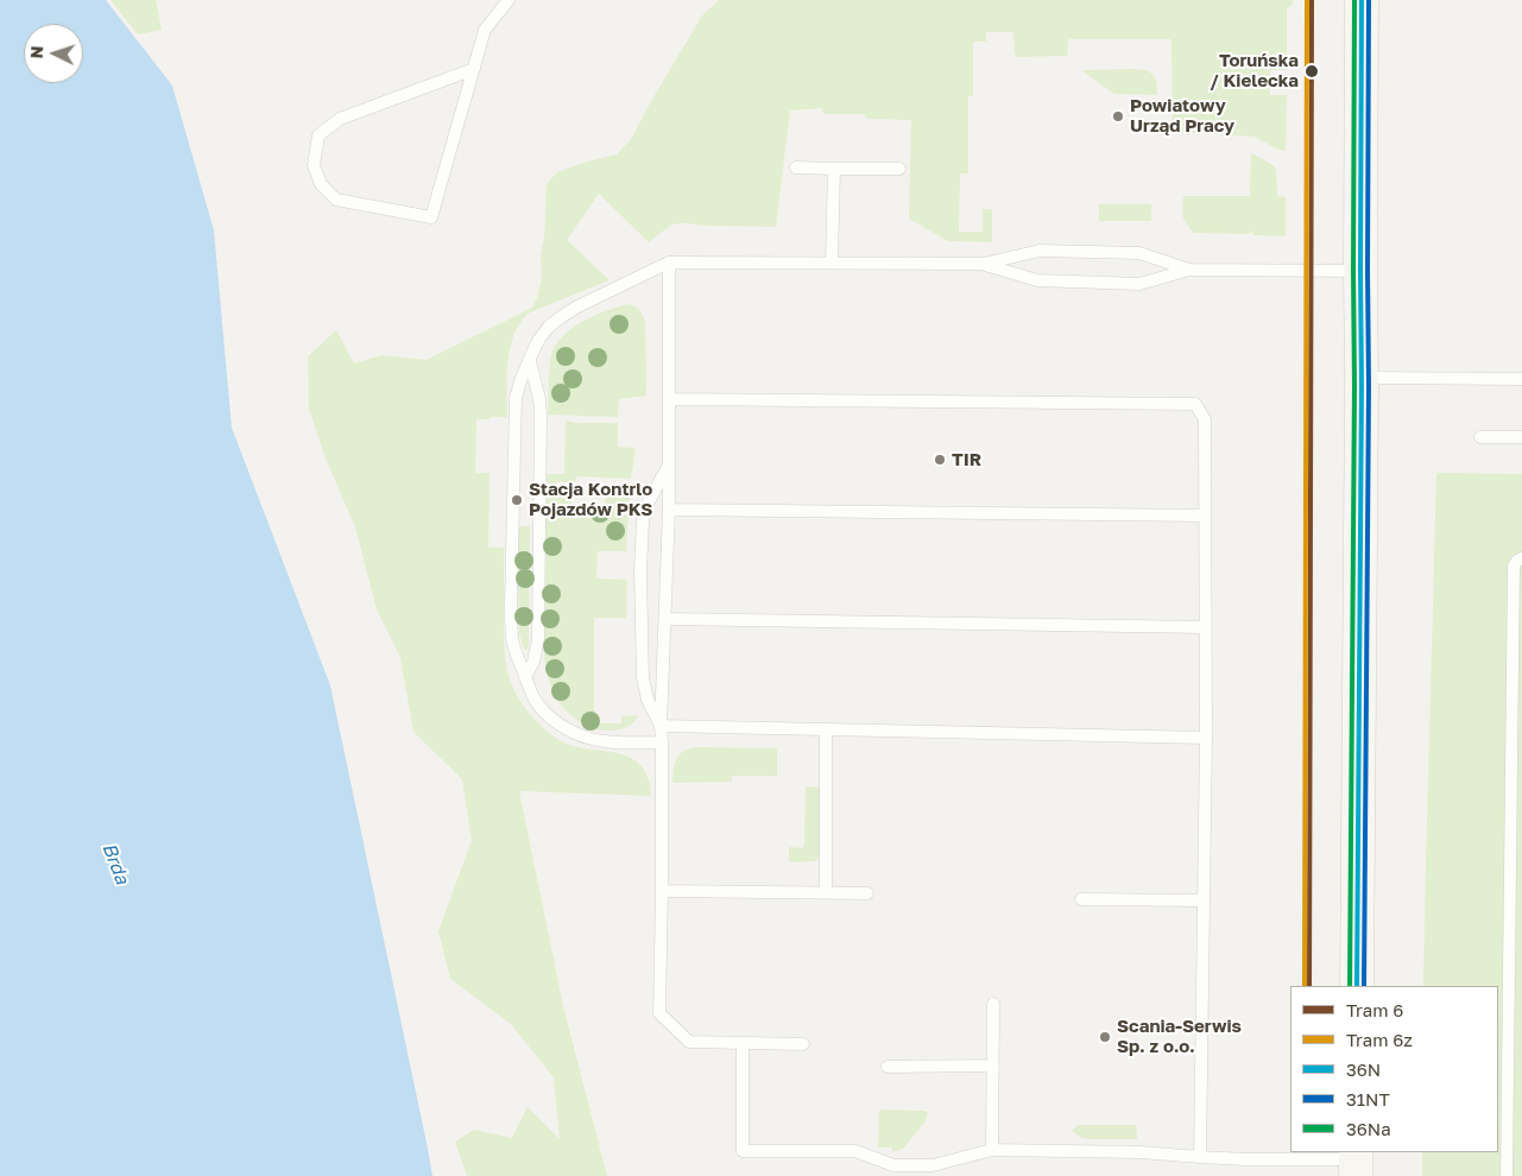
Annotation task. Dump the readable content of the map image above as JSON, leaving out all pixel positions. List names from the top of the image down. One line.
{"water":["Brda"],"places":["Toruńska / Kielecka","Powiatowy Urząd Pracy","TIR","Stacja Kontrlo Pojazdów PKS","Scania-Serwis Sp. z o.o."],"lines":["tram line 6","tram line 6z","transit line 36N","transit line 31NT","transit line 36Na"],"legend":["Tram 6","Tram 6z","36N","31NT","36Na"],"north":"left"}
